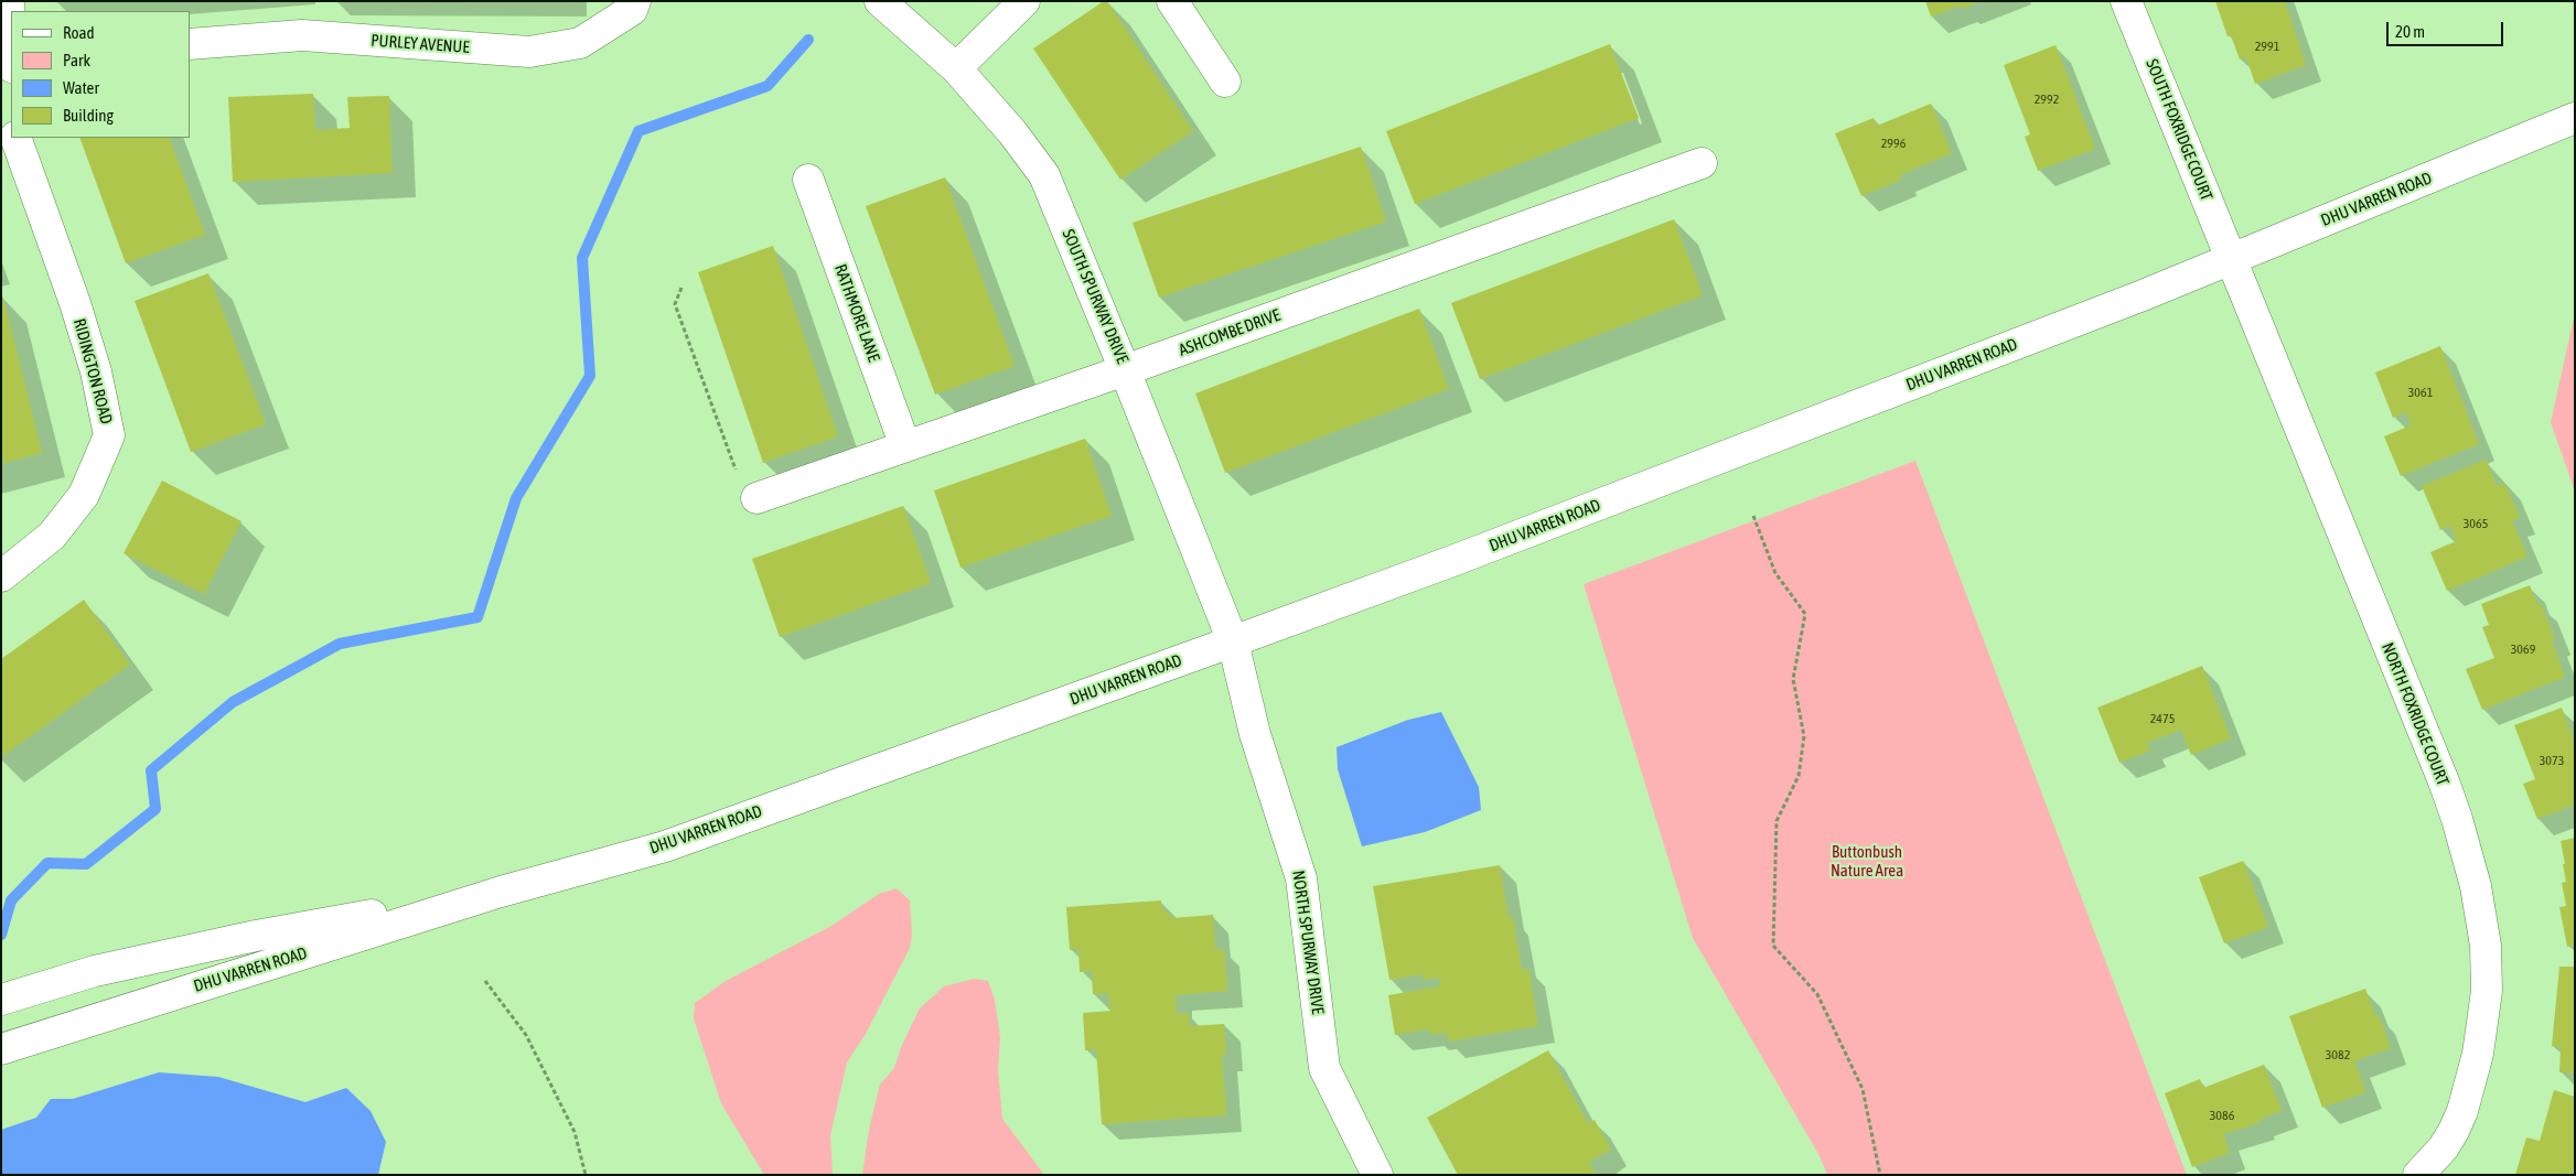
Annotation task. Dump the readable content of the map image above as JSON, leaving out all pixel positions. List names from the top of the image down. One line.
{"streets":{"street":["PURLEY AVENUE","SOUTH FOXRIDGE COURT","DHU VARREN ROAD","SOUTH SPURWAY DRIVE","RATHMORE LANE","ASHCOMBE DRIVE","RIDINGTON ROAD","NORTH FOXRIDGE COURT","NORTH SPURWAY DRIVE"]},"crossings":[["SOUTH FOXRIDGE COURT","DHU VARREN ROAD"],["SOUTH FOXRIDGE COURT","NORTH FOXRIDGE COURT"],["DHU VARREN ROAD","SOUTH SPURWAY DRIVE"],["DHU VARREN ROAD","NORTH FOXRIDGE COURT"],["DHU VARREN ROAD","NORTH SPURWAY DRIVE"],["SOUTH SPURWAY DRIVE","ASHCOMBE DRIVE"],["SOUTH SPURWAY DRIVE","NORTH SPURWAY DRIVE"],["RATHMORE LANE","ASHCOMBE DRIVE"]],"parks":["Buttonbush Nature Area"],"house_numbers":["2991","2992","2996","3061","3065","3069","2475","3073","3082","3086"],"legend":["Road","Park","Water","Building"],"scale_bar":"20 m"}
